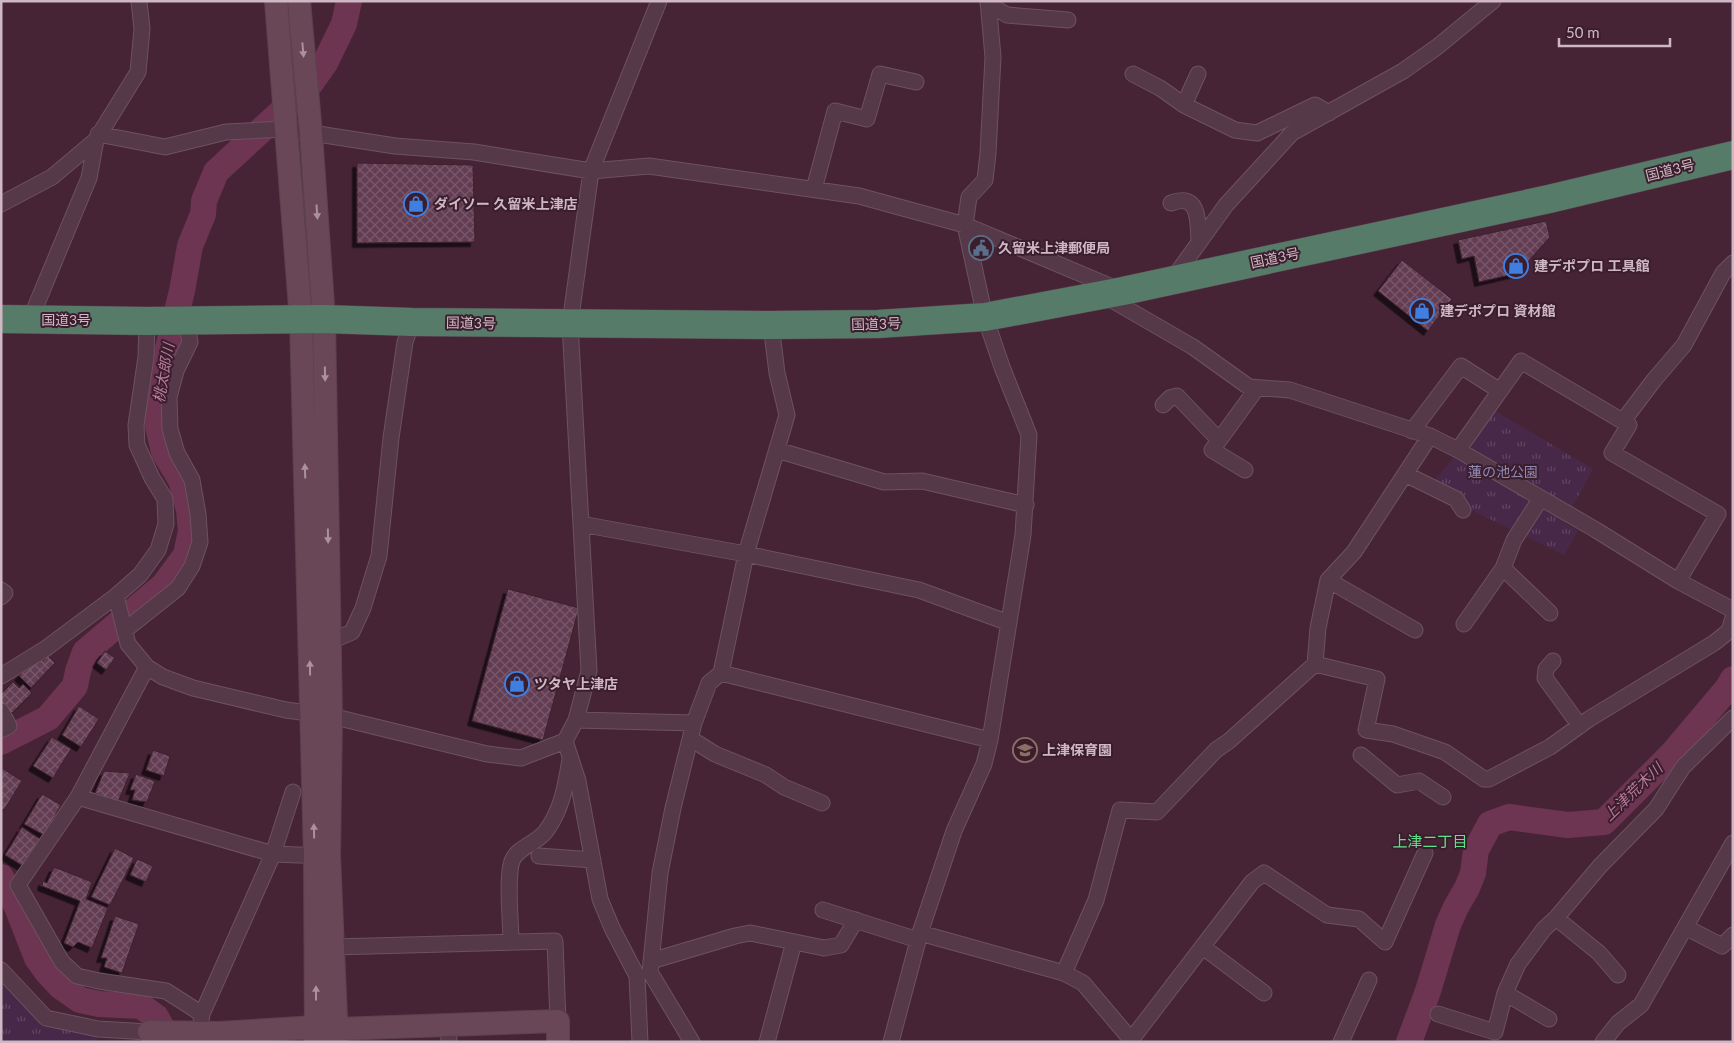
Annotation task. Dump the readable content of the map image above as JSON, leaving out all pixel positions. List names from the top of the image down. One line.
{"streets":{"highway":["国道3号"]},"districts":["上津二丁目"],"water":["桃太郎川","上津荒木川"],"parks":["蓮の池公園"],"places":{"shop":["ダイソー 久留米上津店","建デポプロ 工具館","建デポプロ 資材館","ツタヤ上津店"],"public building":["久留米上津郵便局"],"school or university":["上津保育園"]},"scale_bar":"50 m"}
